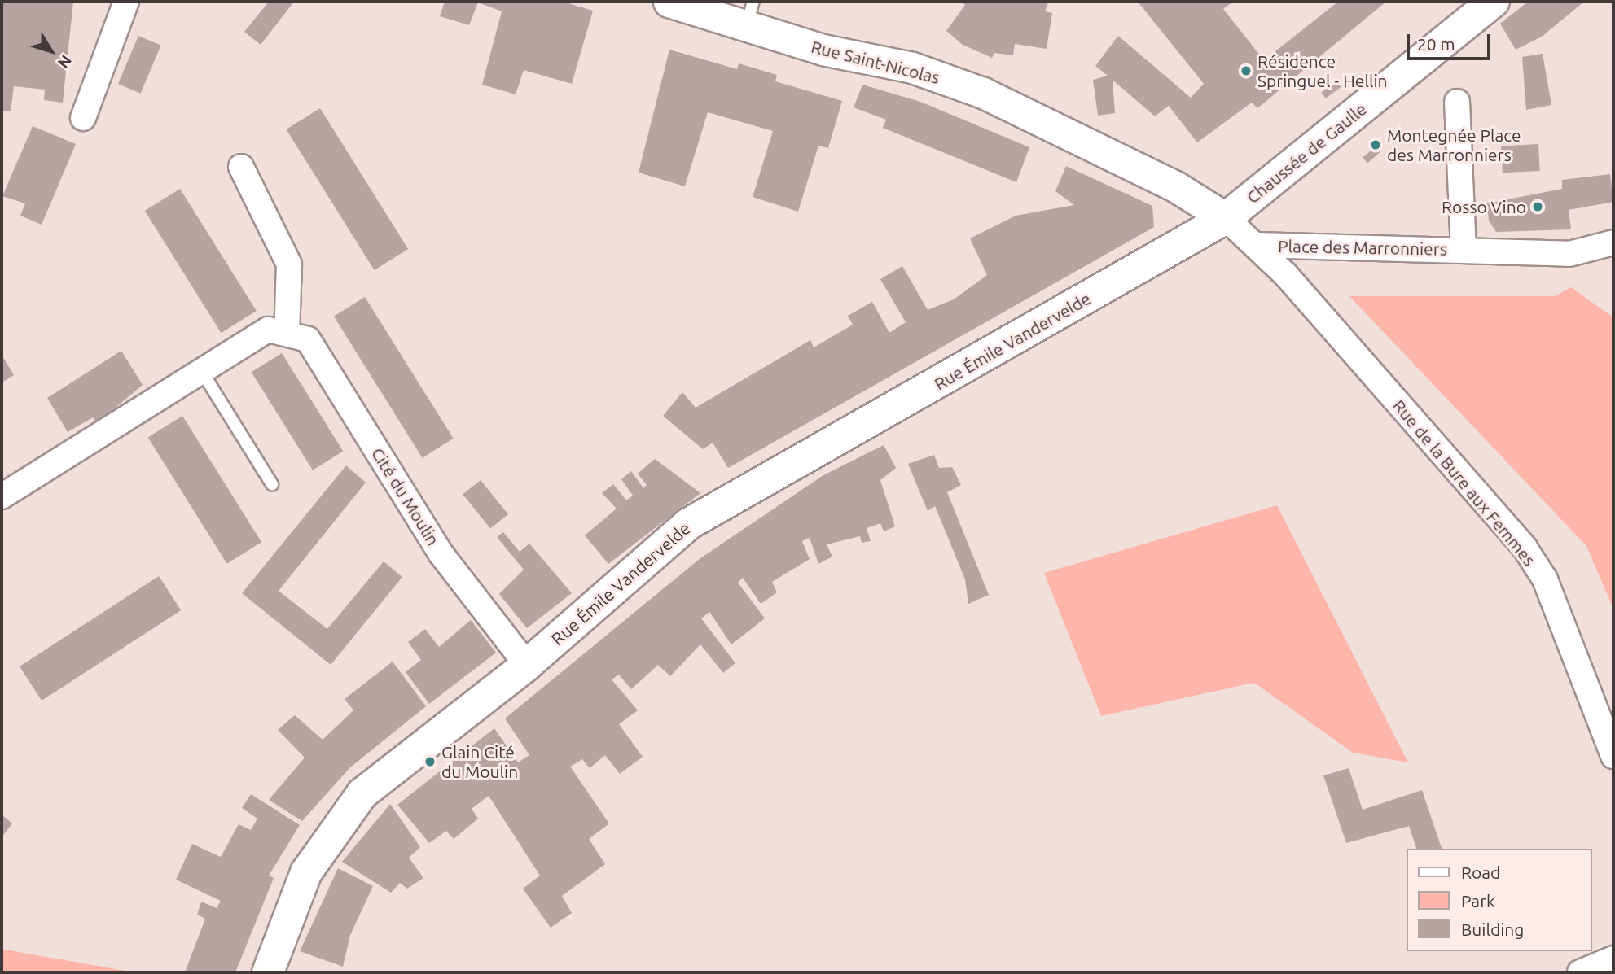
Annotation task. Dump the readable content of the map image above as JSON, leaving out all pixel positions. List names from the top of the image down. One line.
{"streets":{"main road":["Chaussée de Gaulle","Rue Émile Vandervelde"],"street":["Rue Saint-Nicolas","Place des Marronniers","Rue de la Bure aux Femmes","Cité du Moulin"]},"crossings":[["Rue Saint-Nicolas","Chaussée de Gaulle"],["Rue Saint-Nicolas","Place des Marronniers"],["Rue Saint-Nicolas","Rue Émile Vandervelde"],["Chaussée de Gaulle","Place des Marronniers"],["Chaussée de Gaulle","Rue Émile Vandervelde"],["Place des Marronniers","Rue Émile Vandervelde"],["Place des Marronniers","Rue de la Bure aux Femmes"],["Rue Émile Vandervelde","Cité du Moulin"]],"places":["Résidence Springuel - Hellin","Montegnée Place des Marronniers","Rosso Vino","Glain Cité du Moulin"],"legend":["Road","Park","Building"],"scale_bar":"20 m","north":"bottom right"}
